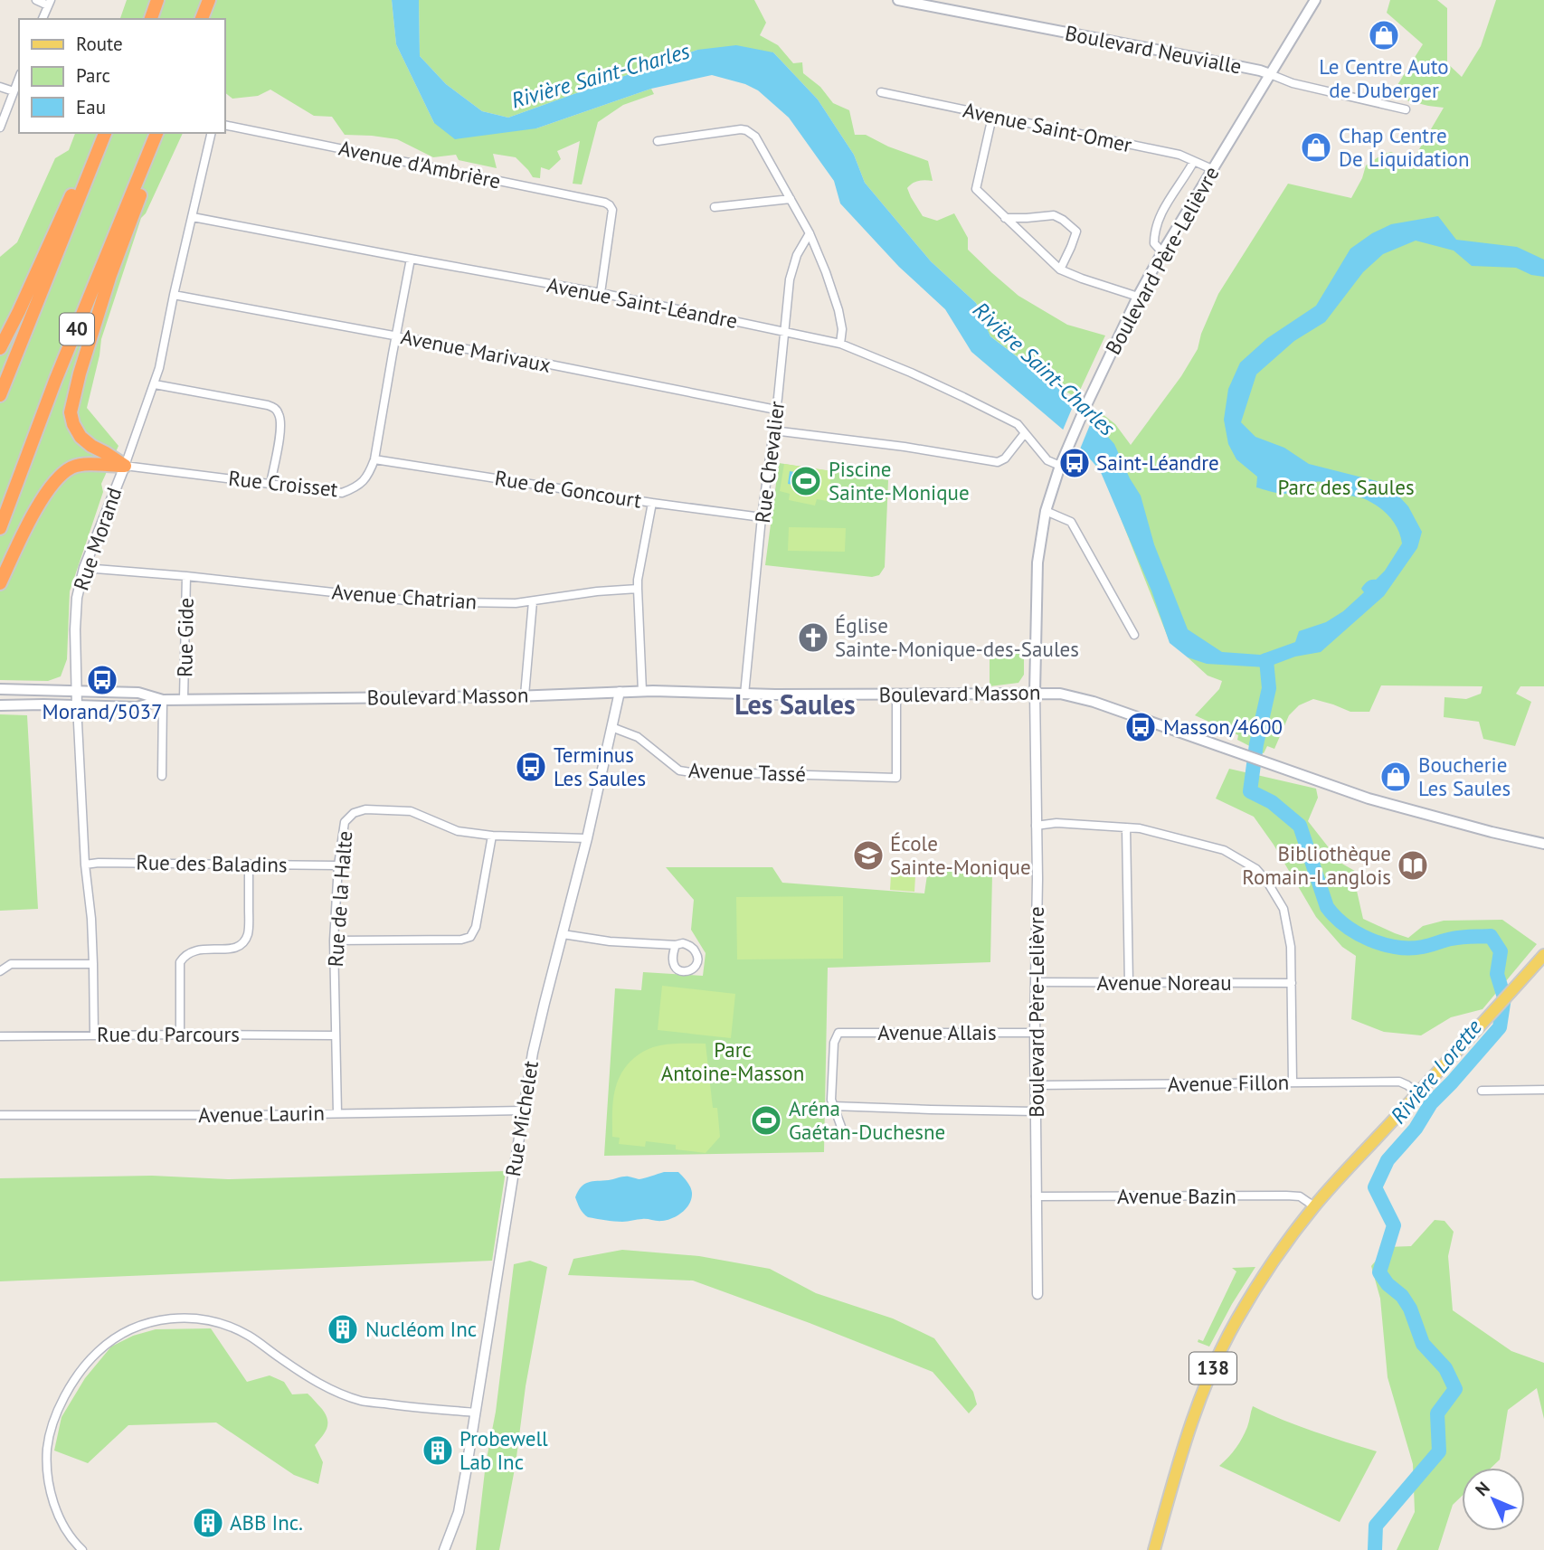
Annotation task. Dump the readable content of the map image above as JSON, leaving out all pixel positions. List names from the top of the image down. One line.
{"streets":{"highway":["40"],"main road":["Boulevard Neuvialle","Boulevard Père-Lelièvre","Boulevard Masson","138"],"street":["Avenue Saint-Omer","Avenue d'Ambrière","Avenue Saint-Léandre","Avenue Marivaux","Rue Chevalier","Rue Croisset","Rue de Goncourt","Rue Morand","Avenue Chatrian","Rue Gide","Avenue Tassé","Rue des Baladins","Rue de la Halte","Avenue Noreau","Avenue Allais","Rue du Parcours","Avenue Fillon","Avenue Laurin","Rue Michelet","Avenue Bazin"]},"crossings":[["Boulevard Neuvialle","Boulevard Père-Lelièvre"],["Avenue Saint-Omer","Boulevard Père-Lelièvre"],["Avenue d'Ambrière","Avenue Saint-Léandre"],["Boulevard Père-Lelièvre","Avenue Saint-Léandre"],["Boulevard Père-Lelièvre","Boulevard Masson"],["Boulevard Père-Lelièvre","Avenue Noreau"],["Boulevard Père-Lelièvre","Avenue Allais"],["Boulevard Père-Lelièvre","Avenue Fillon"],["Boulevard Père-Lelièvre","Avenue Bazin"],["Avenue Saint-Léandre","Rue Chevalier"],["Avenue Saint-Léandre","Rue Croisset"],["Avenue Saint-Léandre","Rue Morand"],["Avenue Marivaux","Rue Chevalier"],["Avenue Marivaux","Rue Croisset"],["Avenue Marivaux","Rue Morand"],["Rue Chevalier","Rue de Goncourt"],["Rue Chevalier","Boulevard Masson"],["Rue Croisset","Rue de Goncourt"],["Rue Croisset","Rue Morand"],["Rue Morand","Avenue Chatrian"],["Rue Morand","Boulevard Masson"],["Rue Morand","Rue des Baladins"],["Rue Morand","Rue du Parcours"],["Avenue Chatrian","Rue Gide"],["Rue Gide","Boulevard Masson"],["Boulevard Masson","Avenue Tassé"],["Boulevard Masson","Rue Michelet"],["Avenue Tassé","Rue Michelet"],["Rue des Baladins","Rue de la Halte"],["Rue de la Halte","Rue du Parcours"],["Rue de la Halte","Avenue Laurin"],["Rue de la Halte","Rue Michelet"],["Avenue Fillon","138"],["Avenue Laurin","Rue Michelet"],["Avenue Bazin","138"]],"districts":["Les Saules"],"water":["Rivière Saint-Charles","Rivière Lorette"],"parks":["Parc des Saules","Parc Antoine-Masson"],"places":{"shop":["Le Centre Auto de Duberger","Chap Centre De Liquidation","Boucherie Les Saules"],"bus stop":["Saint-Léandre","Morand/5037","Masson/4600","Terminus Les Saules"],"sports":["Piscine Sainte-Monique","Aréna Gaétan-Duchesne"],"church":["Église Sainte-Monique-des-Saules"],"school or university":["École Sainte-Monique"],"library":["Bibliothèque Romain-Langlois"],"building":["Nucléom Inc","Probewell Lab Inc","ABB Inc."]},"legend":["Route","Parc","Eau"],"north":"top left"}
